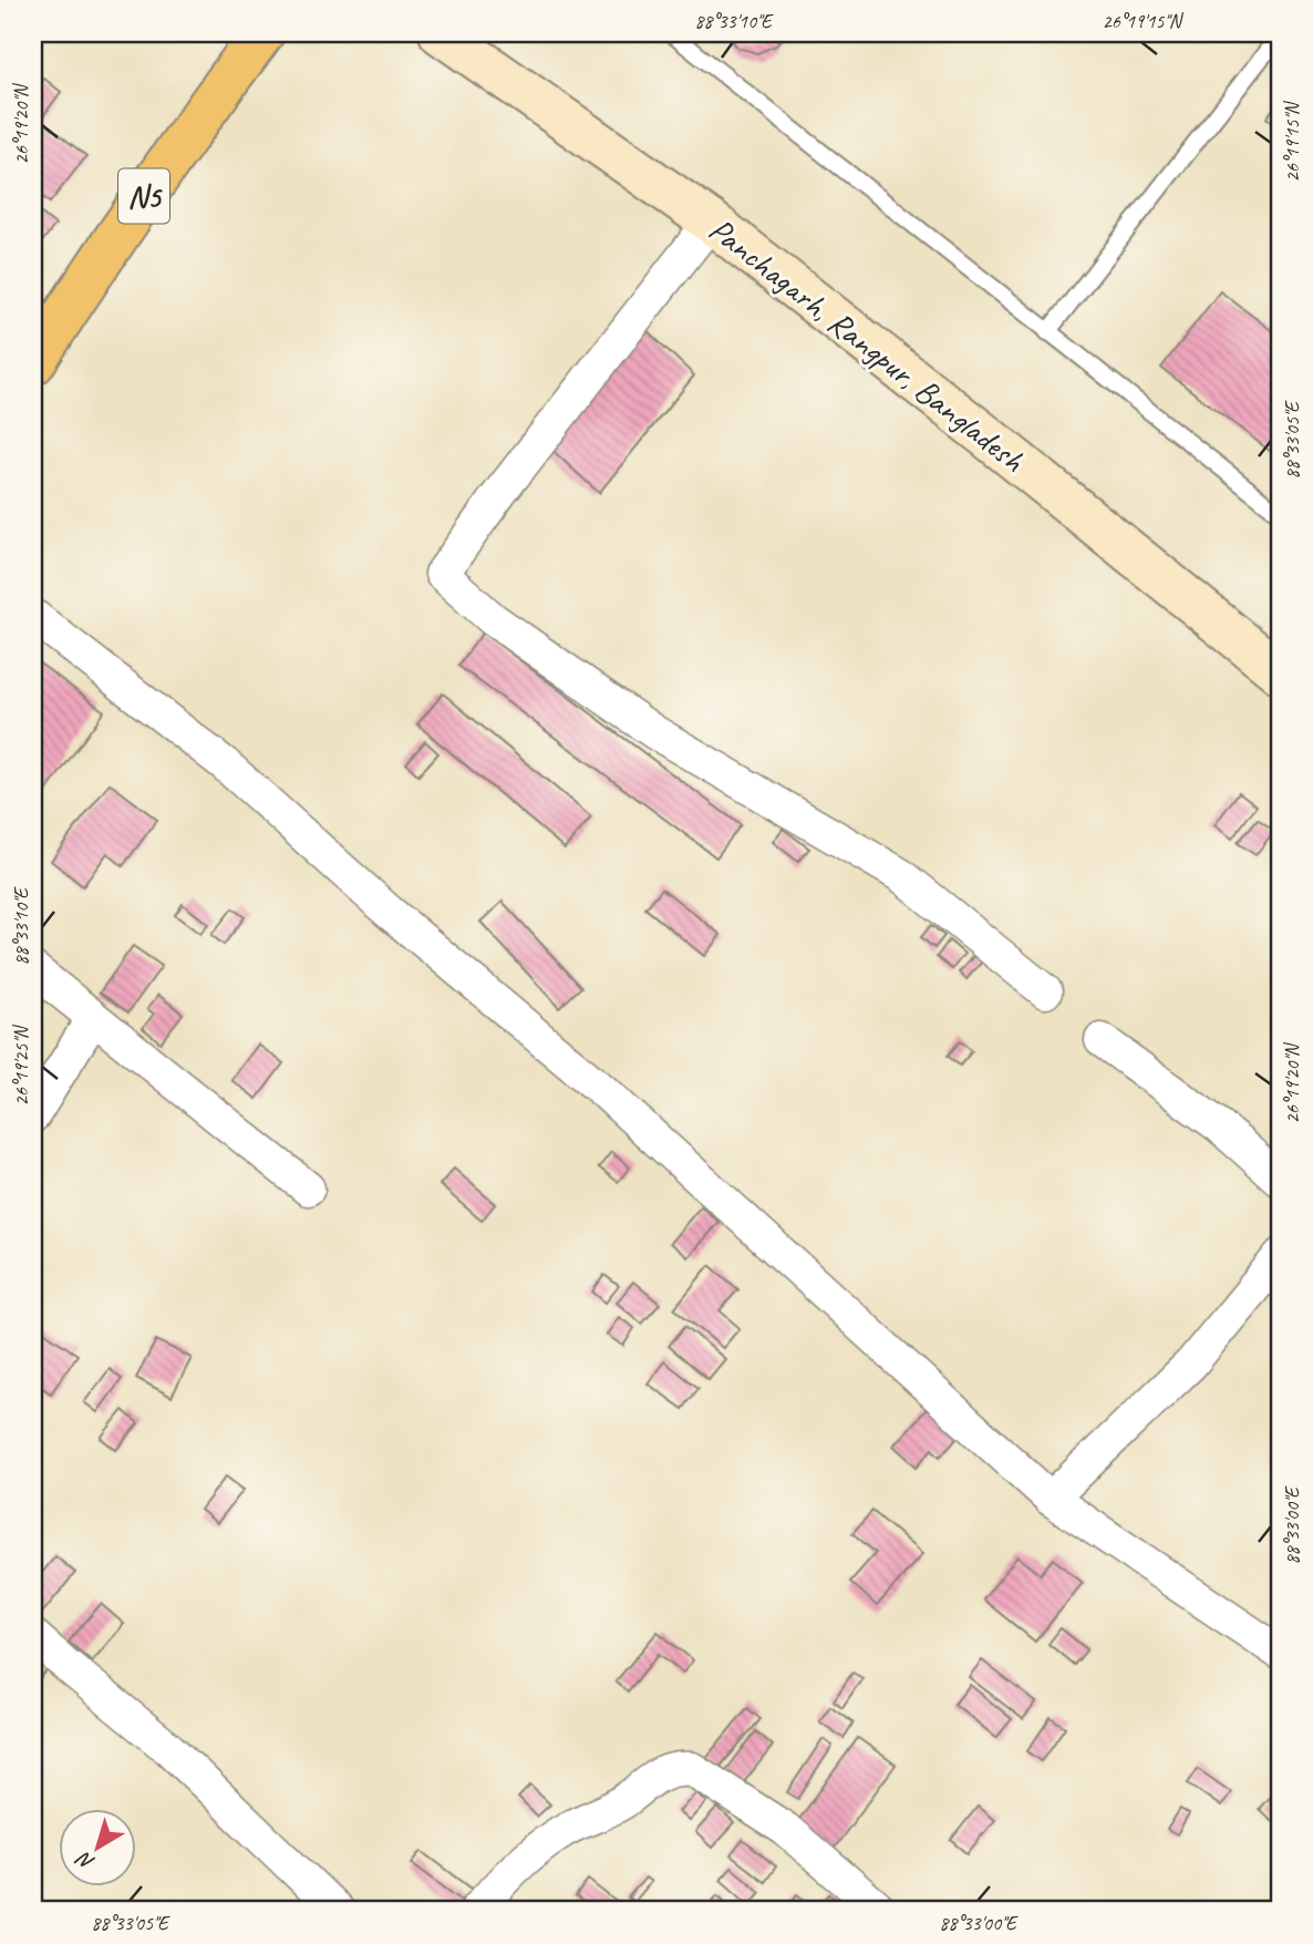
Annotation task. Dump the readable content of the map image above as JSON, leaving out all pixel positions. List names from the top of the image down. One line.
{"streets":{"highway":["N5"],"street":["Panchagarh, Rangpur, Bangladesh"]},"north":"bottom left","coordinates":["88°33'10\"E","26°19'15\"N","26°19'20\"N","88°33'05\"E","26°19'25\"N","88°33'00\"E"]}
